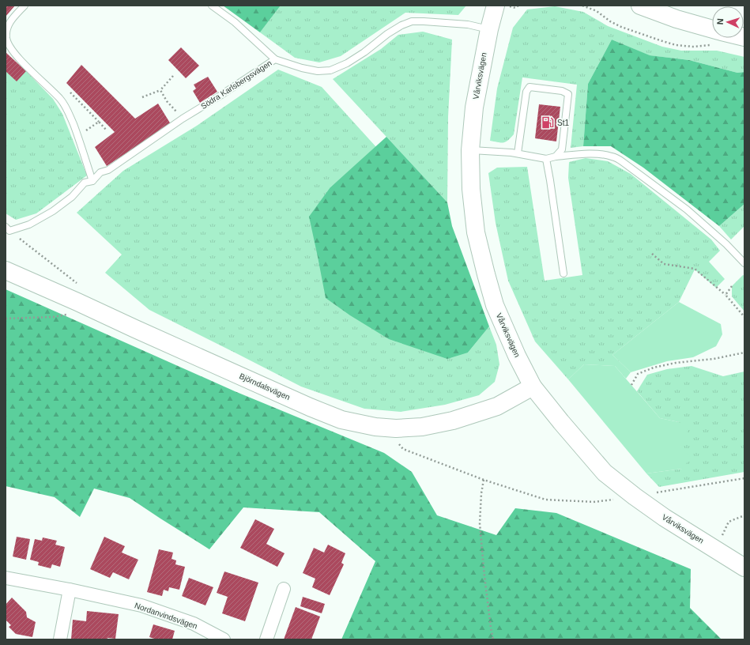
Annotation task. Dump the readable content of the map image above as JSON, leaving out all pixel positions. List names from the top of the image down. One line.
{"streets":{"street":["Vårviksvägen","Björndalsvägen","Nordanvindsvägen"],"lane":["Södra Karlsbergsvägen"]},"crossings":[["Vårviksvägen","Södra Karlsbergsvägen"],["Vårviksvägen","Björndalsvägen"]],"places":{"fuel station":["St1"]},"north":"left"}
